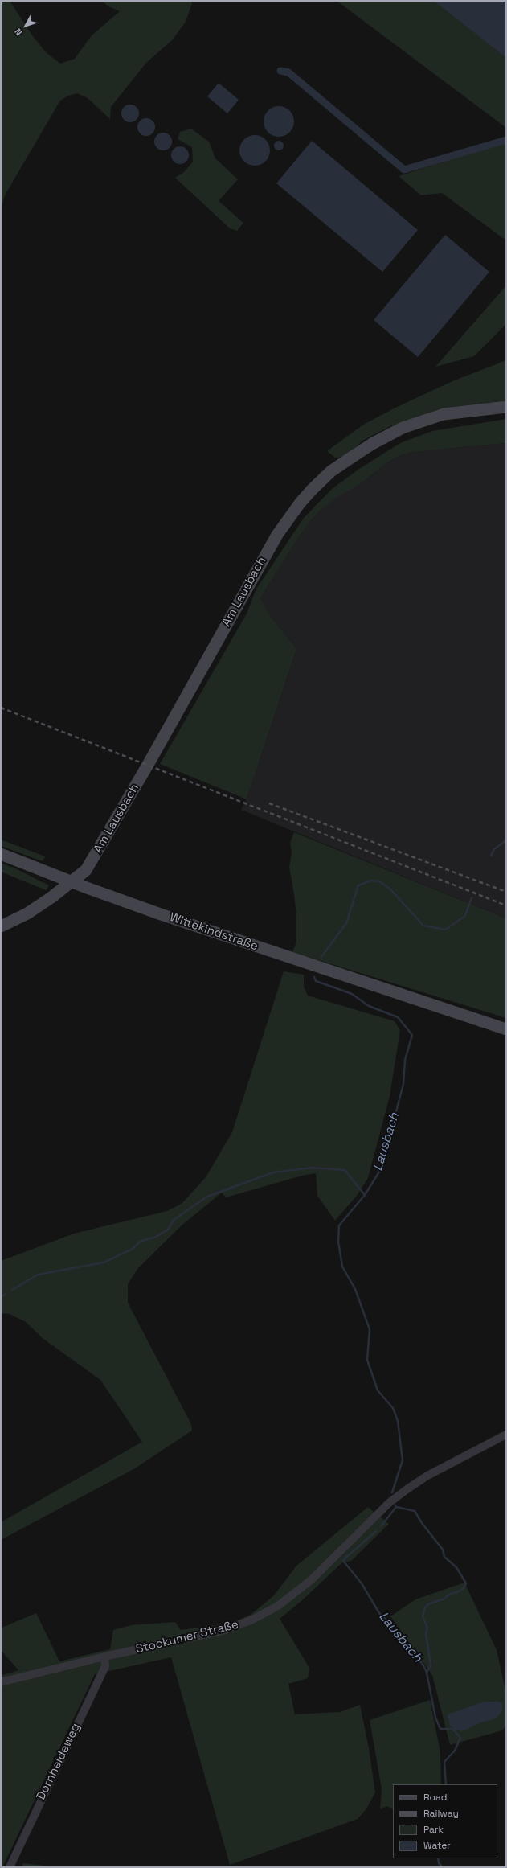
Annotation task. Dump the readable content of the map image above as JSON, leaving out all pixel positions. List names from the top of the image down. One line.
{"streets":{"main road":["Am Lausbach","Wittekindstraße"],"street":["Stockumer Straße","Dornheideweg"]},"crossings":[["Am Lausbach","Wittekindstraße"],["Stockumer Straße","Dornheideweg"]],"water":["Lausbach"],"legend":["Road","Railway","Park","Water"],"north":"bottom left"}
